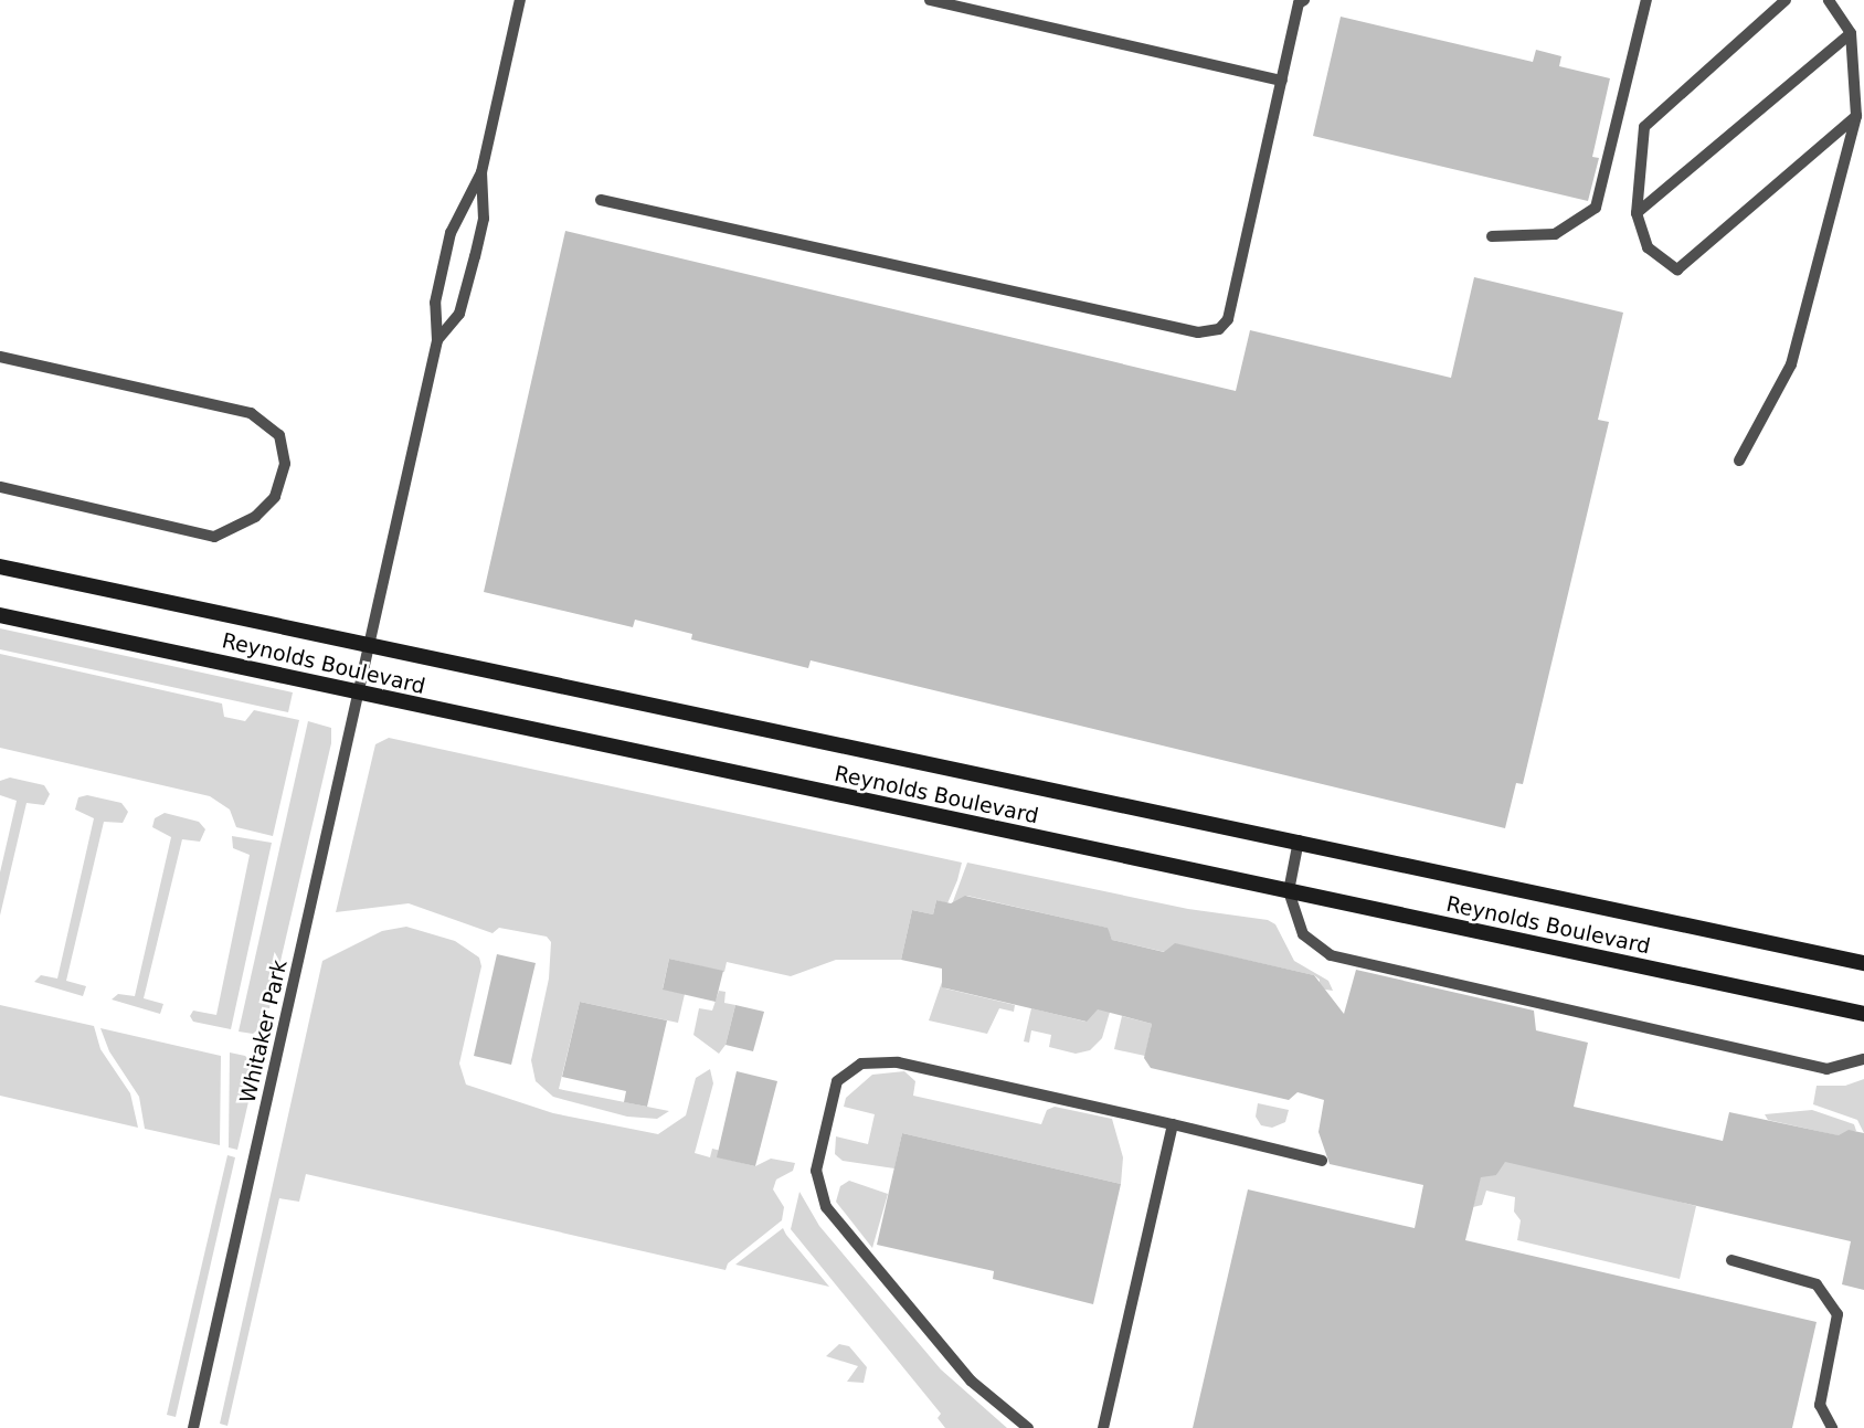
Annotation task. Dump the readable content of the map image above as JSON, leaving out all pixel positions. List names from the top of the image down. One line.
{"streets":{"main road":["Reynolds Boulevard"],"lane":["Whitaker Park"]},"crossings":[["Reynolds Boulevard","Whitaker Park"]]}
